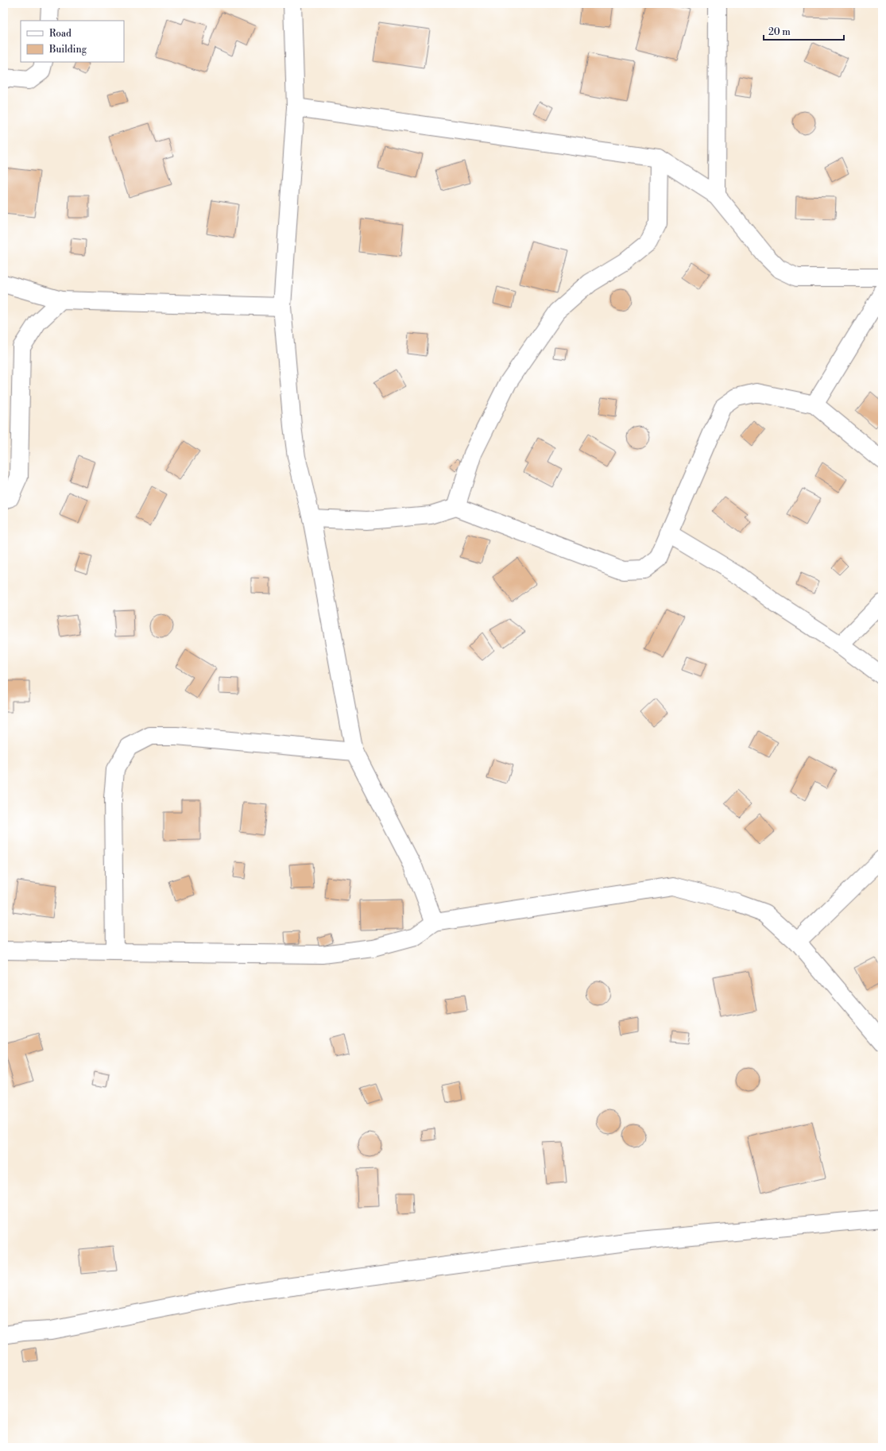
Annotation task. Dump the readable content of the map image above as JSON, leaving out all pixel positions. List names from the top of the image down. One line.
{"legend":["Road","Building"],"scale_bar":"20 m"}
